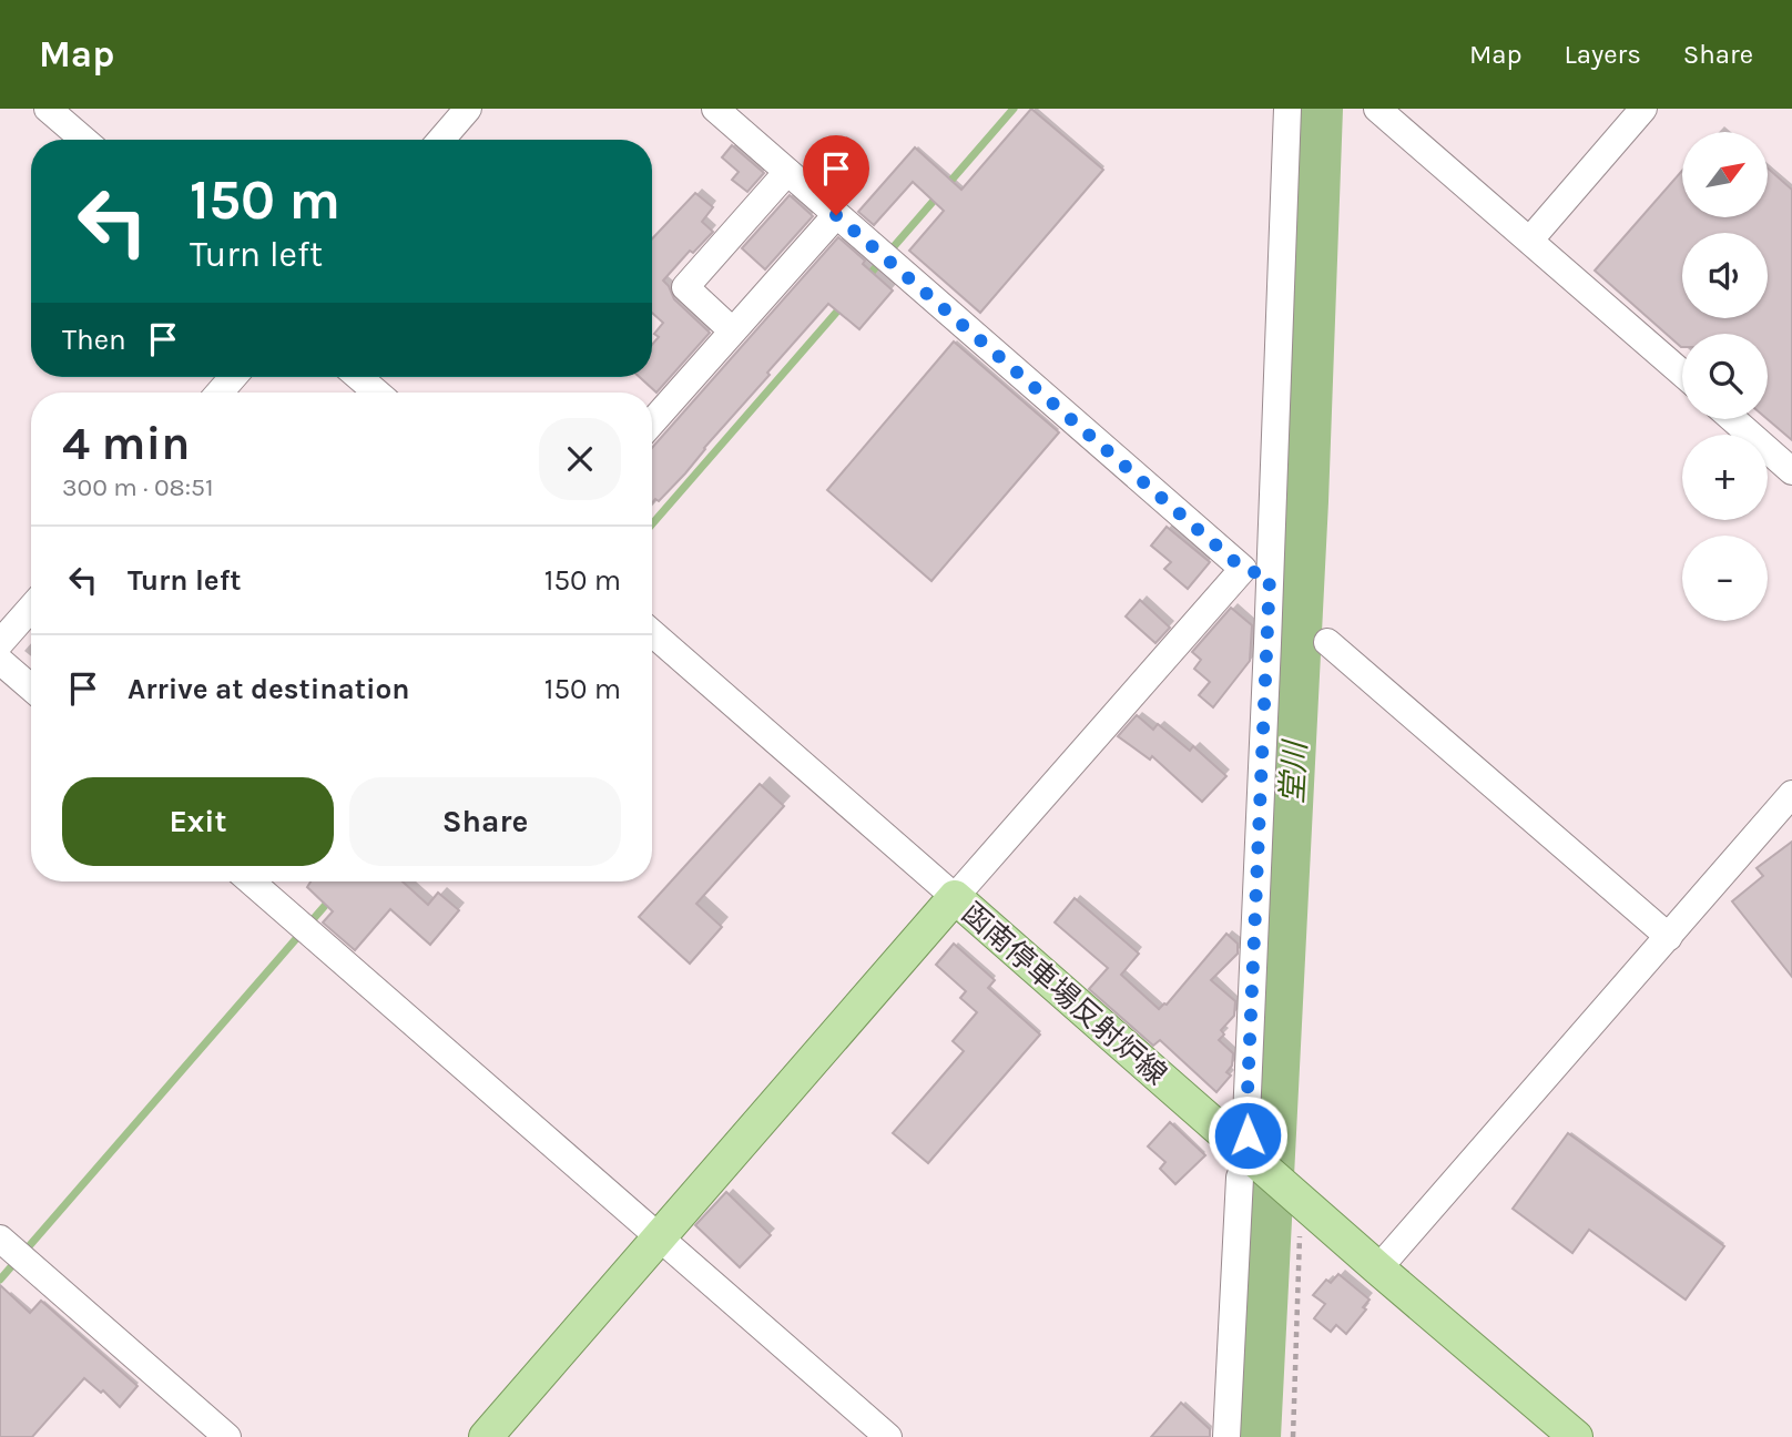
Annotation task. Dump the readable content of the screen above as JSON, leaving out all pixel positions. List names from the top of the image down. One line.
{"streets":{"main road":["函南停車場反射炉線"]},"water":["堂川"],"north":"top right","page":{"header":"Map","nav":["Map","Layers","Share"],"map_buttons":["+","−"],"turn":["150 m","Turn left"],"then":"Then","heading":["4 min","300 m · 08:51"],"list":[{"name":"Turn left","value":"150 m"},{"name":"Arrive at destination","value":"150 m"}],"buttons":["Exit","Share"]}}
